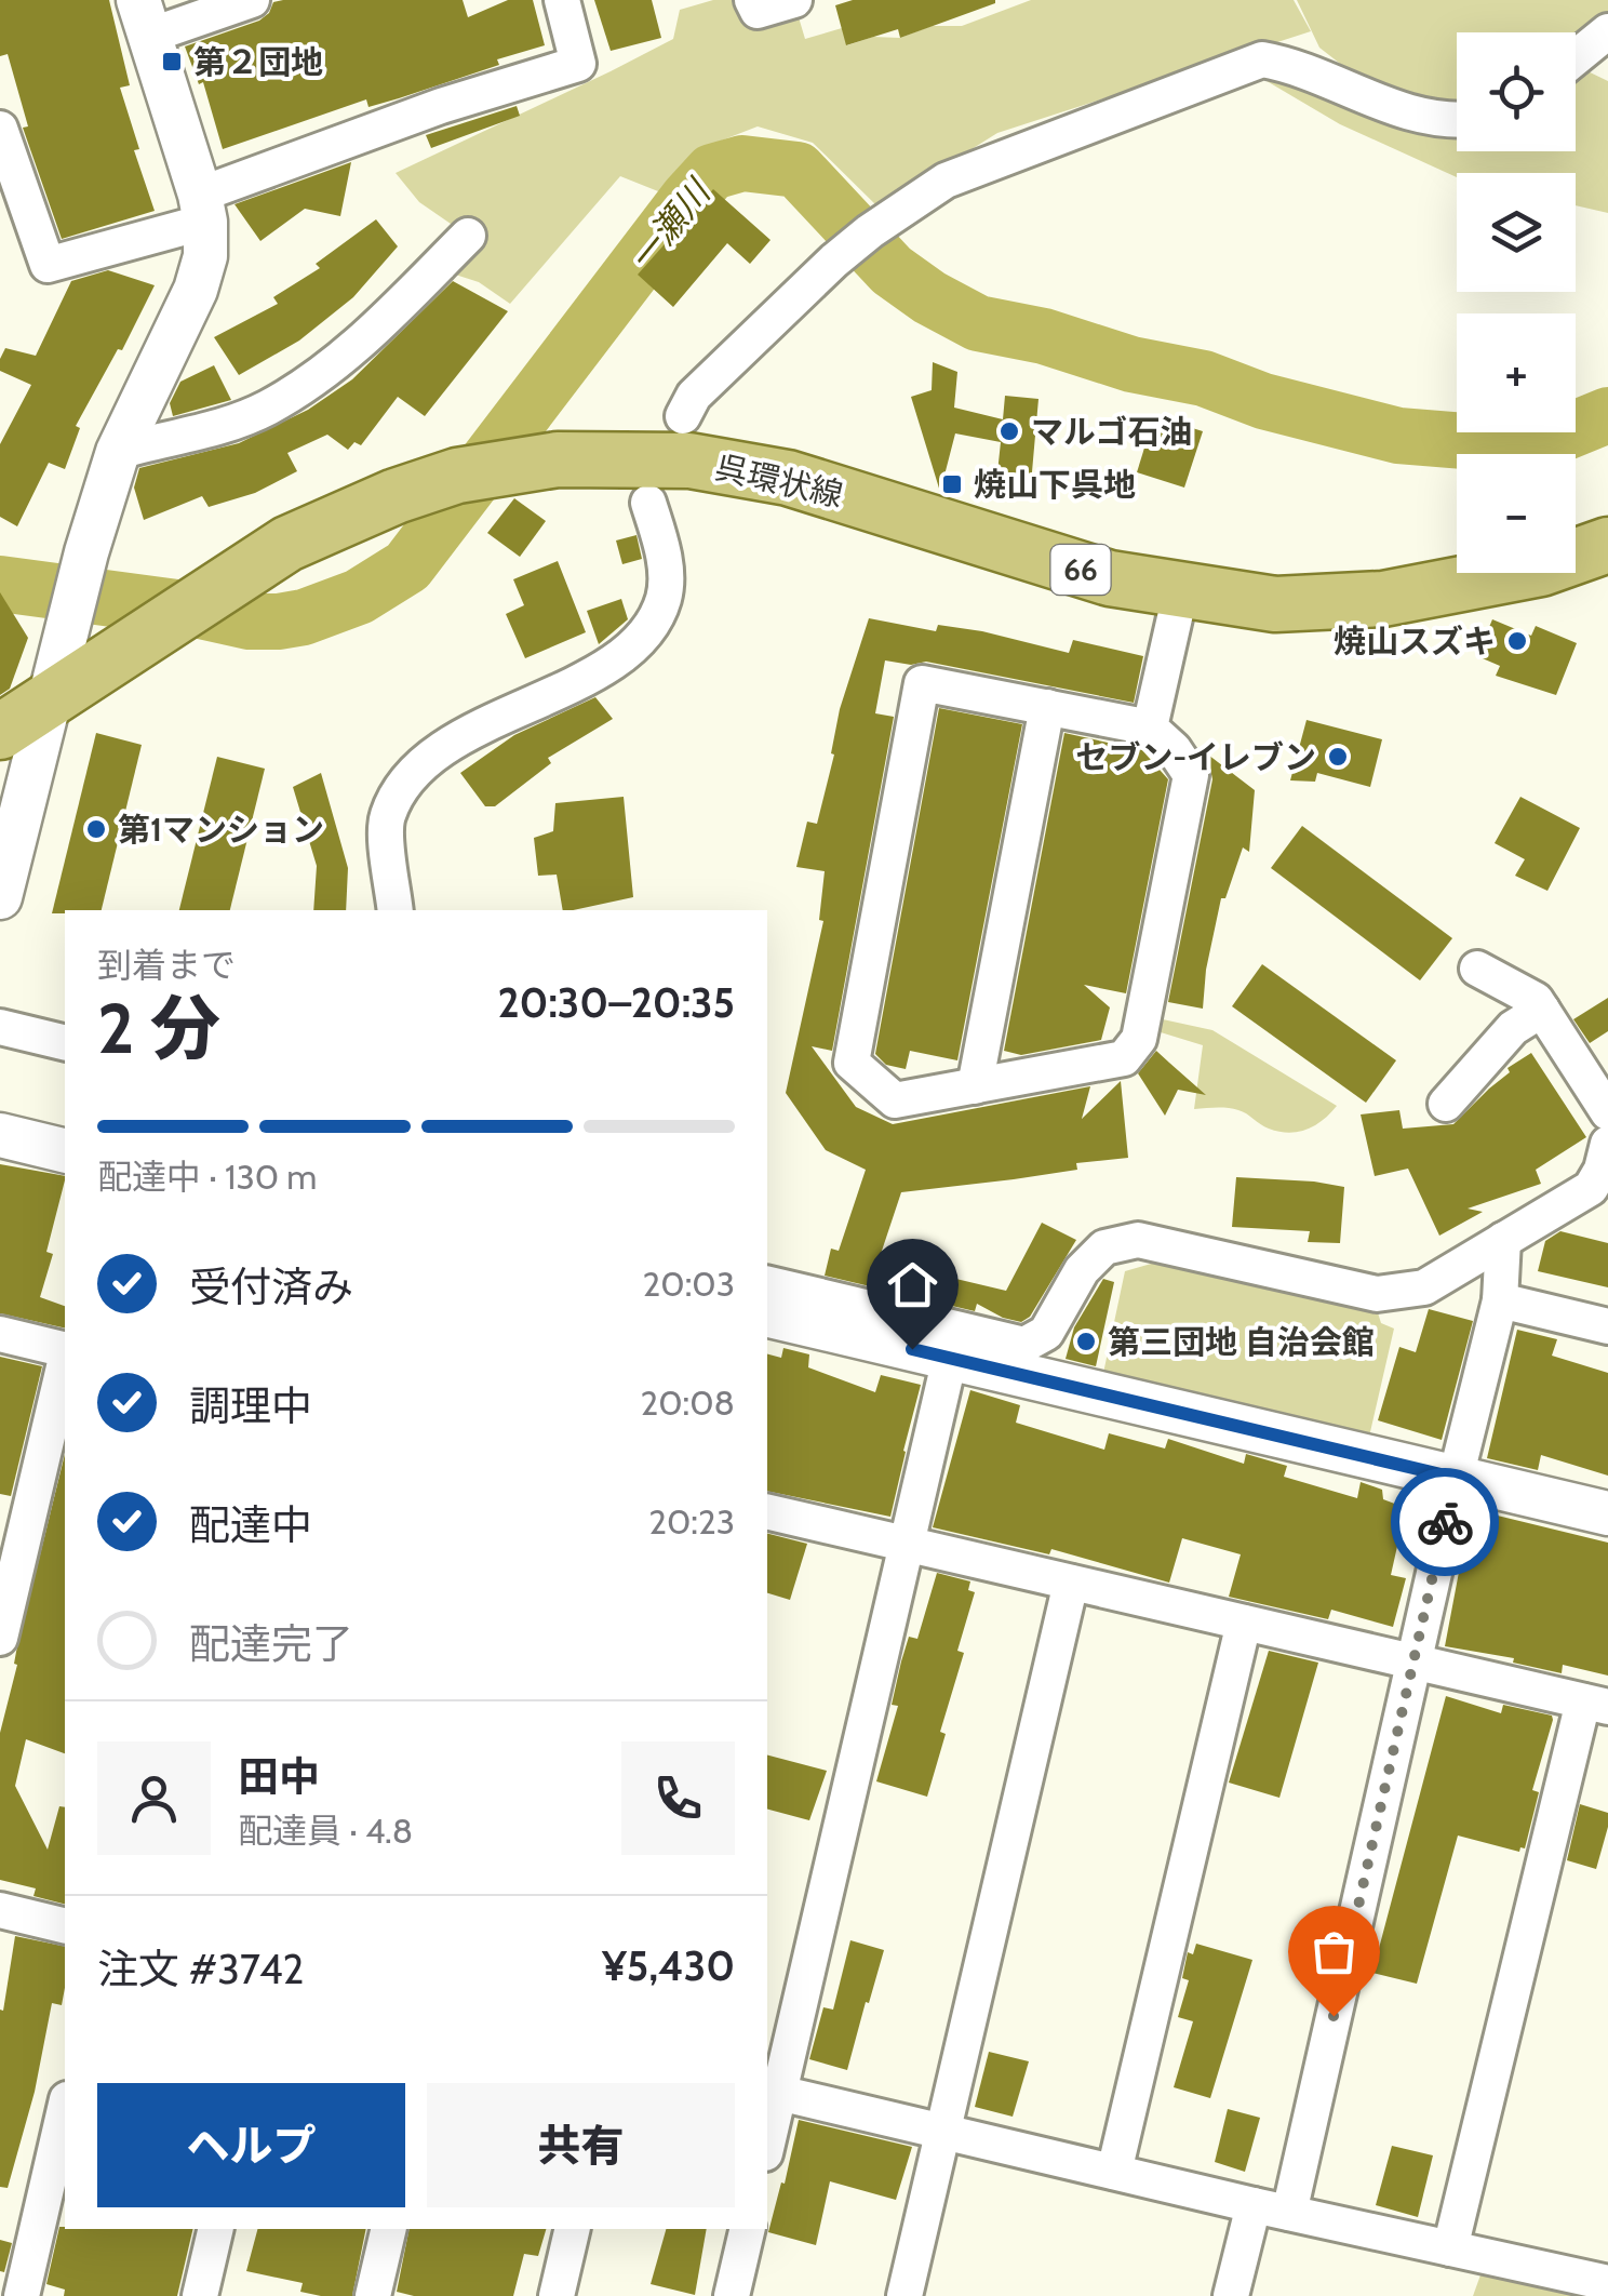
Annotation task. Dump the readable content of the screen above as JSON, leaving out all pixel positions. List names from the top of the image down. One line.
{"streets":{"main road":["呉環状線","66"]},"water":["一瀬川"],"places":{"transit":["第２団地","焼山下呉地"],"other":["マルゴ石油","焼山スズキ","セブン-イレブン","第1マンション","第三団地 自治会館"]},"page":{"map_buttons":["+","−"],"heading":["2 分","到着まで","20:30–20:35"],"panel":["田中","配達員 · 4.8","注文 #3742","¥5,430"],"bar":"配達中 · 130 m","list":[["受付済み","20:03"],["調理中","20:08"],["配達中","20:23"],"配達完了"],"buttons":["ヘルプ","共有"]}}
